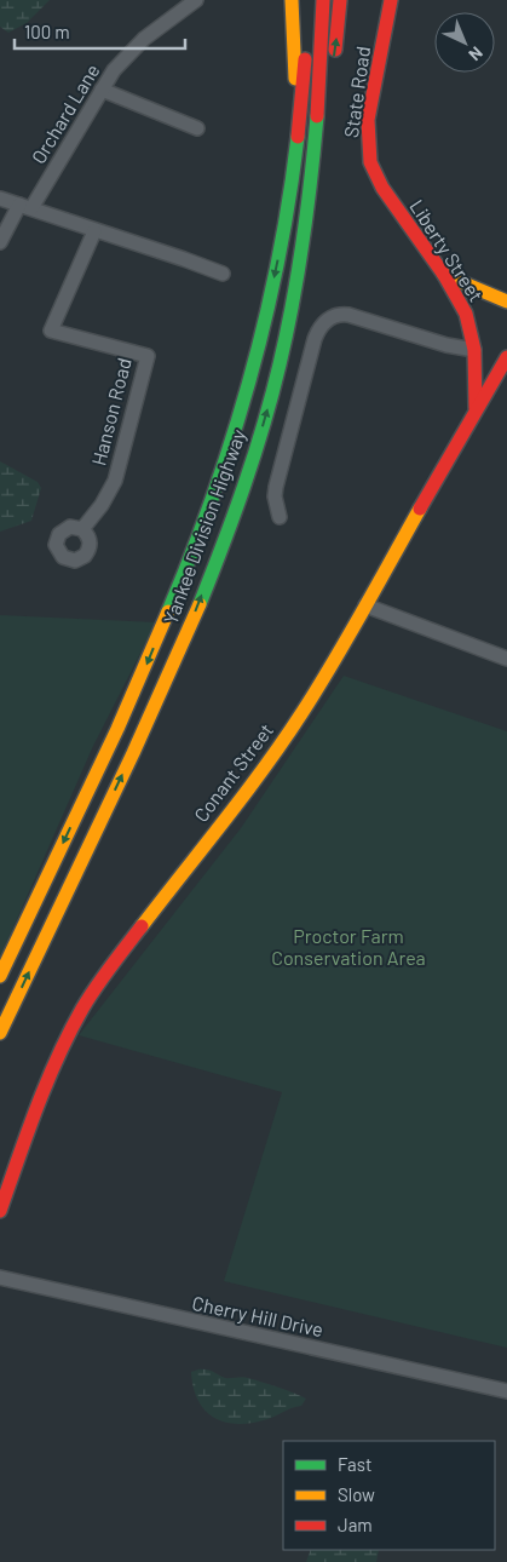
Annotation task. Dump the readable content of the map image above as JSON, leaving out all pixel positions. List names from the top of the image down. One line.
{"streets":{"main road":["State Road","Liberty Street","Yankee Division Highway","Conant Street"],"street":["Orchard Lane","Hanson Road","Cherry Hill Drive"]},"crossings":[["State Road","Liberty Street"],["Liberty Street","Conant Street"]],"parks":["Proctor Farm Conservation Area"],"legend":["Fast","Slow","Jam"],"scale_bar":"100 m","north":"bottom right"}
